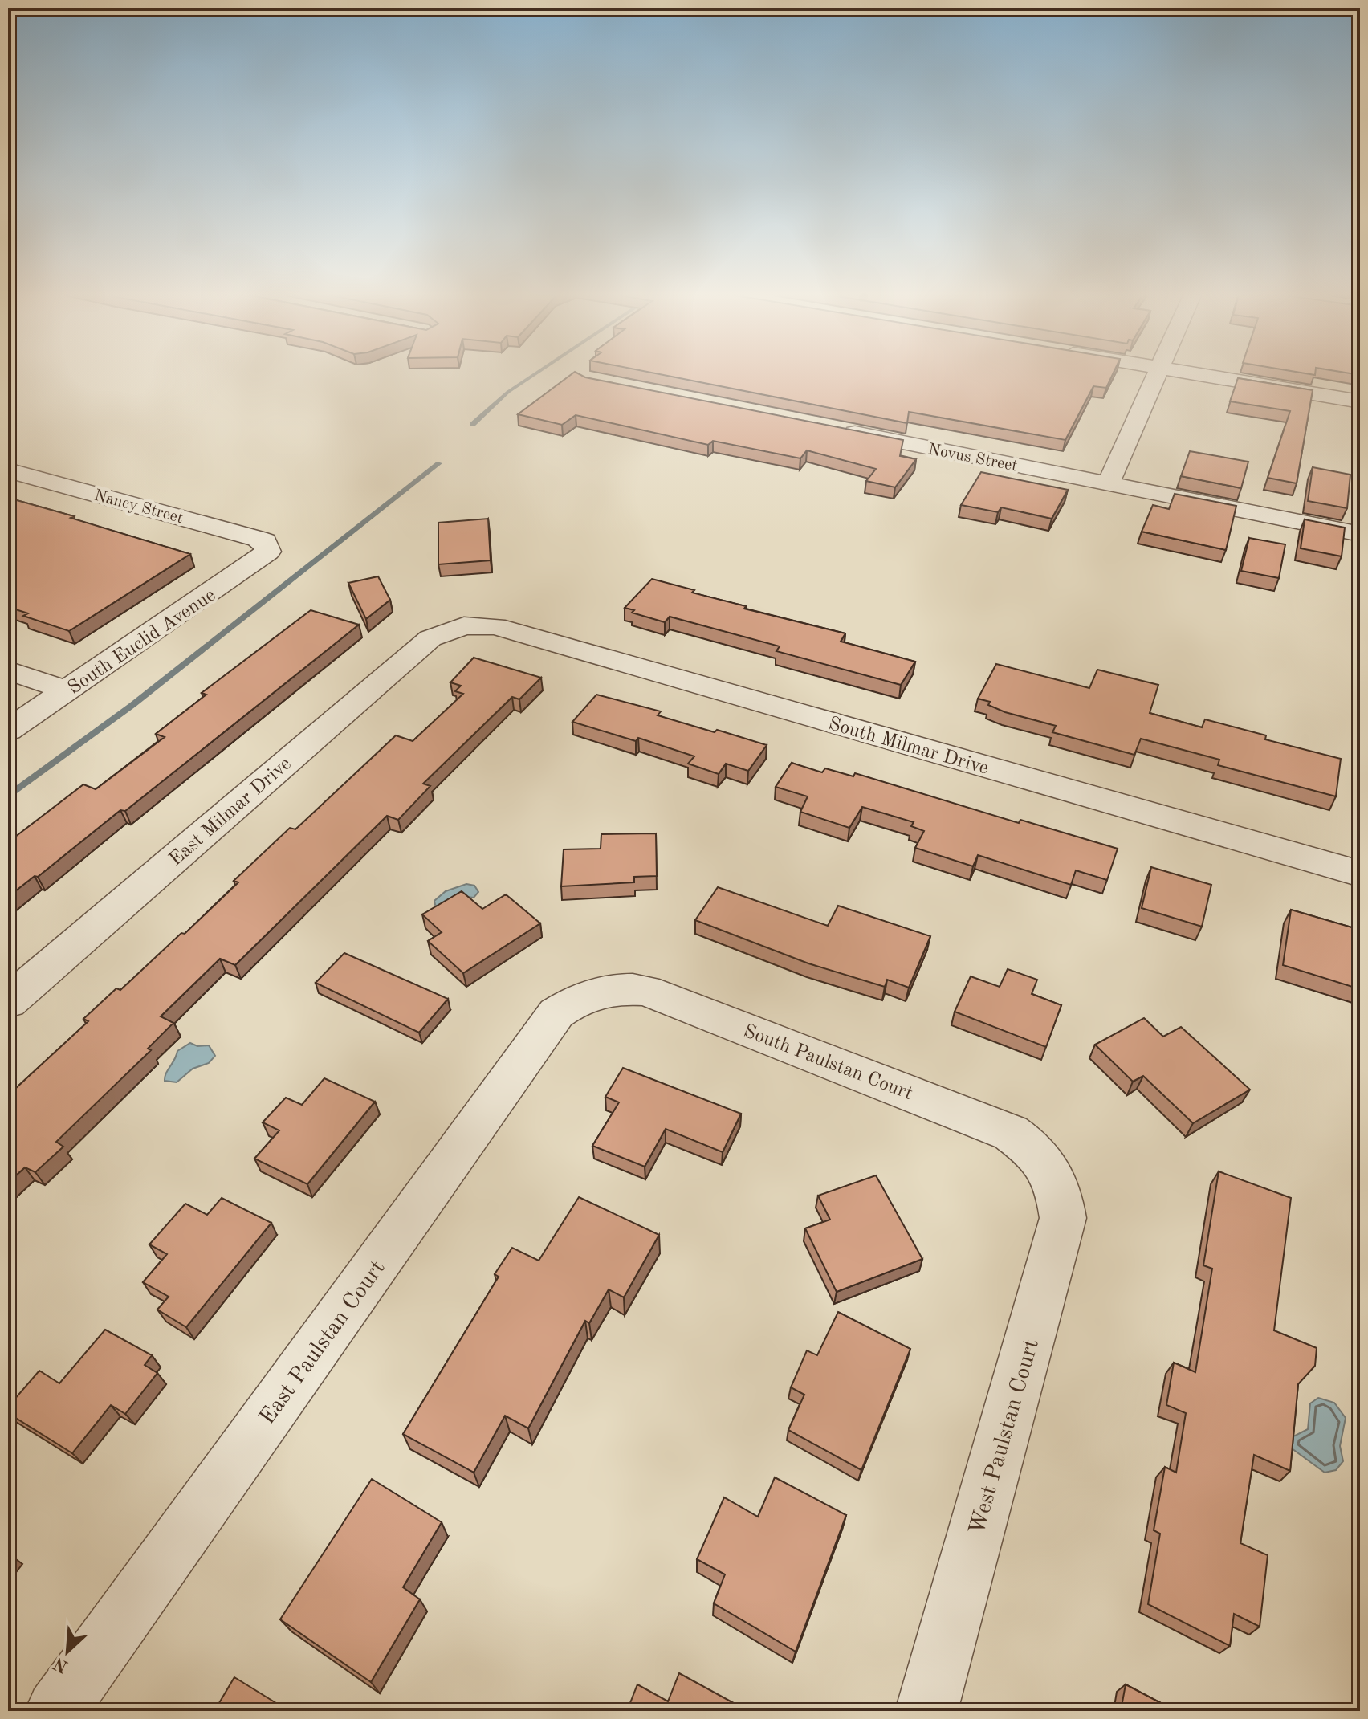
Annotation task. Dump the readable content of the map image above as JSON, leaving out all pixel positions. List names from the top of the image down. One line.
{"streets":{"street":["Novus Street","Nancy Street","South Euclid Avenue","South Milmar Drive","East Milmar Drive","South Paulstan Court","East Paulstan Court","West Paulstan Court"]},"crossings":[["Nancy Street","South Euclid Avenue"],["South Milmar Drive","East Milmar Drive"],["South Paulstan Court","East Paulstan Court"],["South Paulstan Court","West Paulstan Court"]],"north":"bottom left"}
